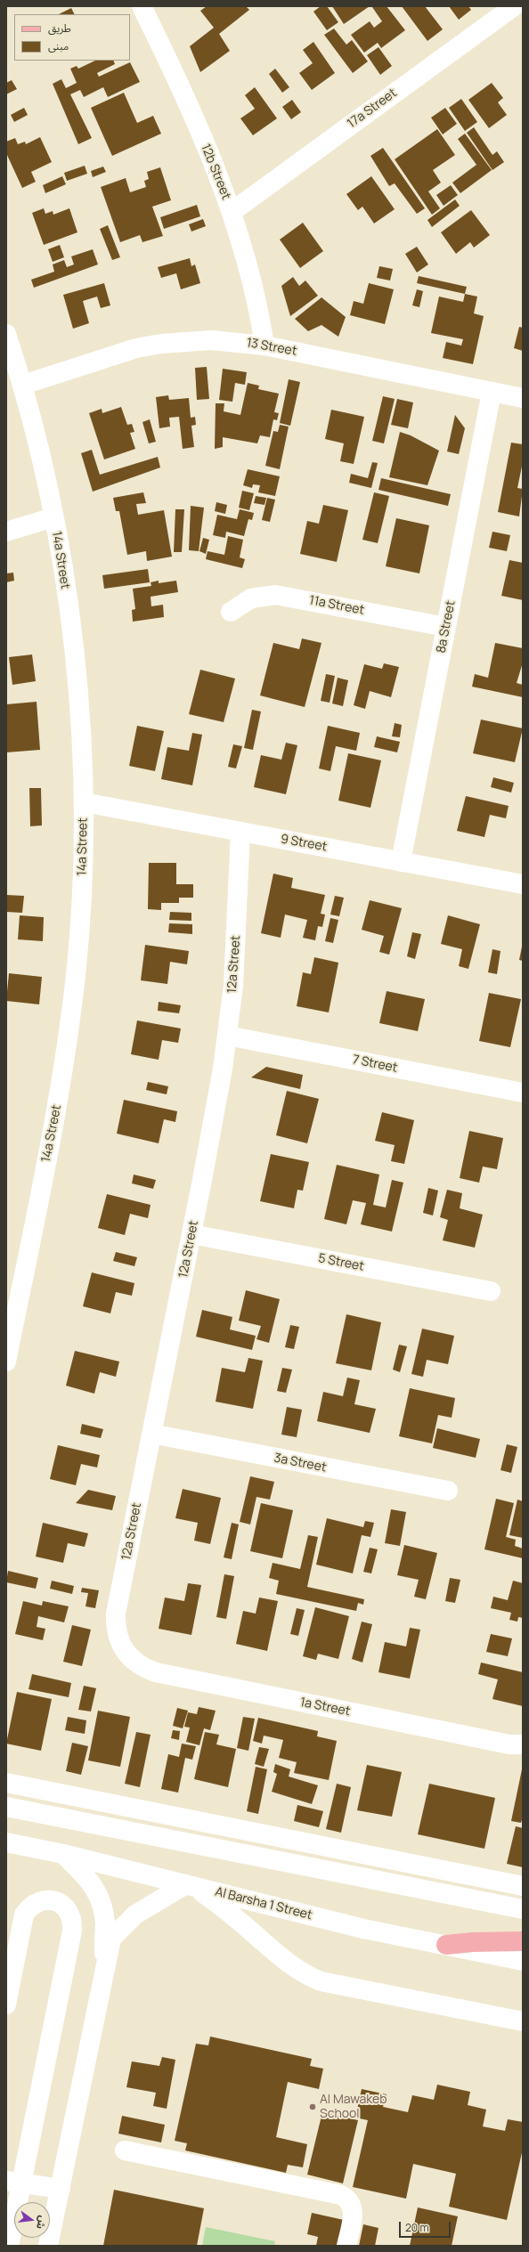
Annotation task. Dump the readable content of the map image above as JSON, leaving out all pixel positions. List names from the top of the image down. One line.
{"streets":{"street":["17a Street","12b Street","13 Street","14a Street","11a Street","8a Street","9 Street","12a Street","7 Street","5 Street","3a Street","1a Street","Al Barsha 1 Street"]},"crossings":[["17a Street","12b Street"],["12b Street","13 Street"],["13 Street","14a Street"],["13 Street","8a Street"],["14a Street","9 Street"],["11a Street","8a Street"],["8a Street","9 Street"],["9 Street","12a Street"],["12a Street","7 Street"],["12a Street","5 Street"],["12a Street","3a Street"],["12a Street","1a Street"]],"places":["Al Mawakeb School"],"legend":["طريق","مبنى"],"scale_bar":"20 m","north":"right"}
